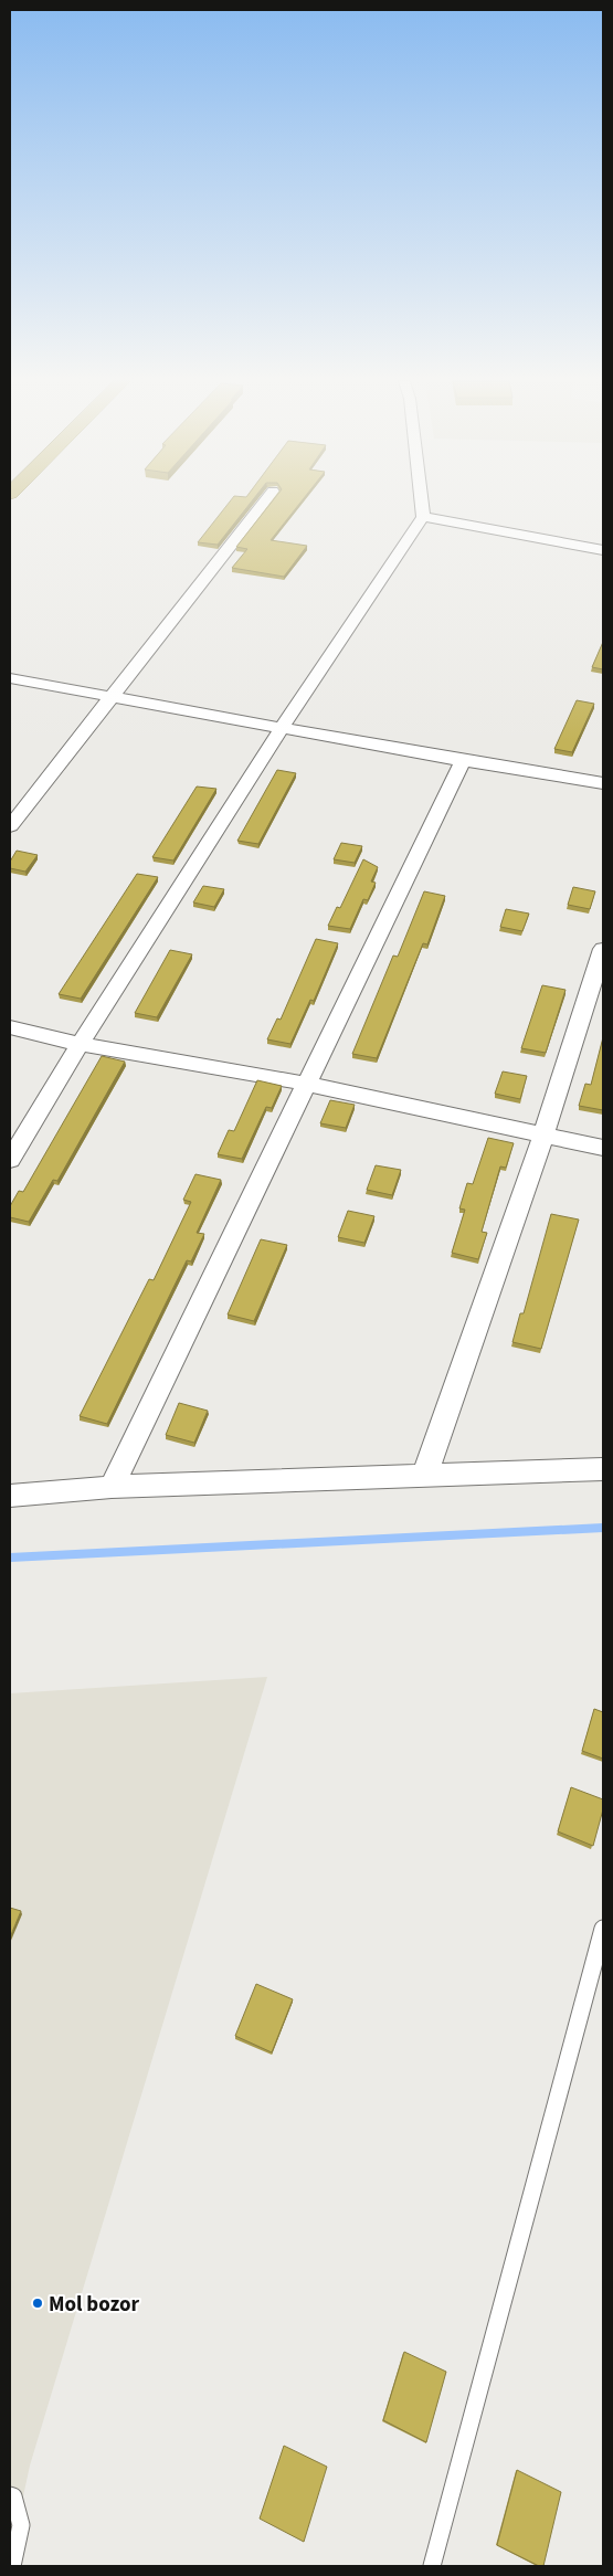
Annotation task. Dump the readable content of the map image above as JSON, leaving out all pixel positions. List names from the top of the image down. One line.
{"places":["Mol bozor"]}
